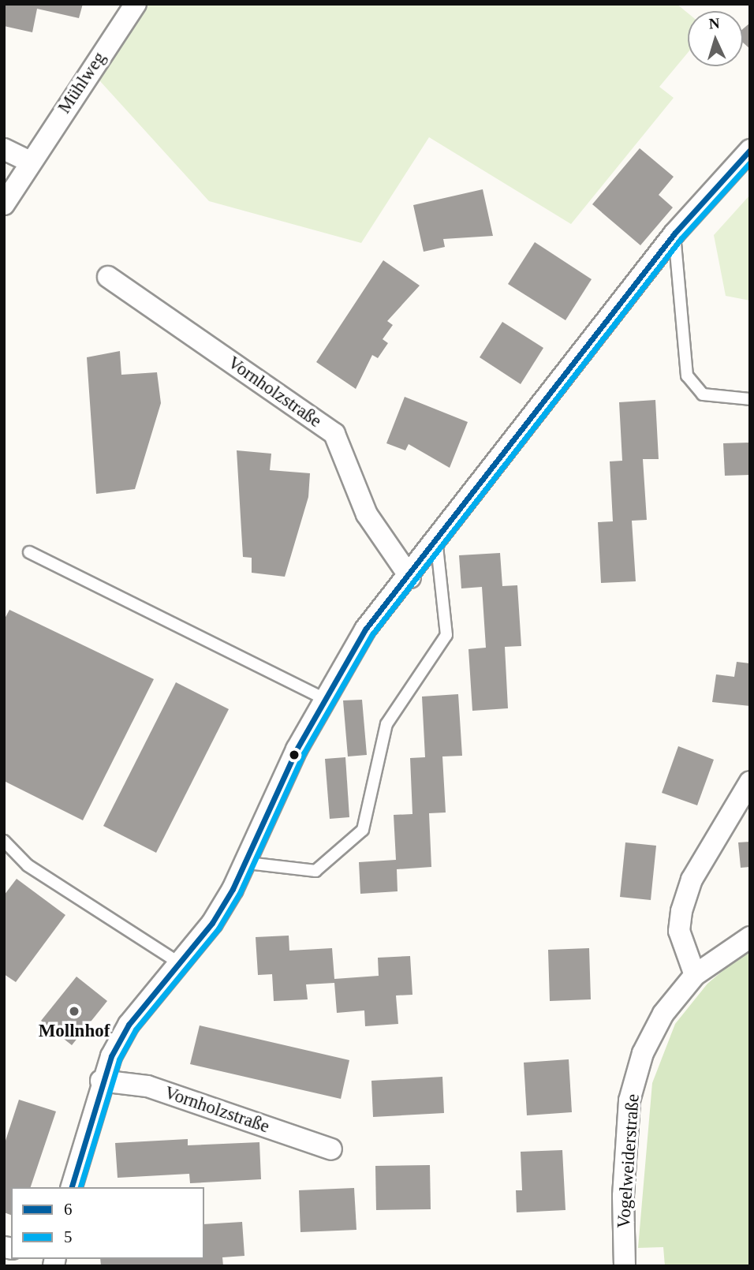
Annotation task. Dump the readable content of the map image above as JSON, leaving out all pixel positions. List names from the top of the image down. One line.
{"streets":{"street":["Mühlweg","Vornholzstraße","Vogelweiderstraße"]},"places":["Mollnhof"],"lines":["transit line 6","transit line 5"],"legend":["6","5"],"north":"top"}
